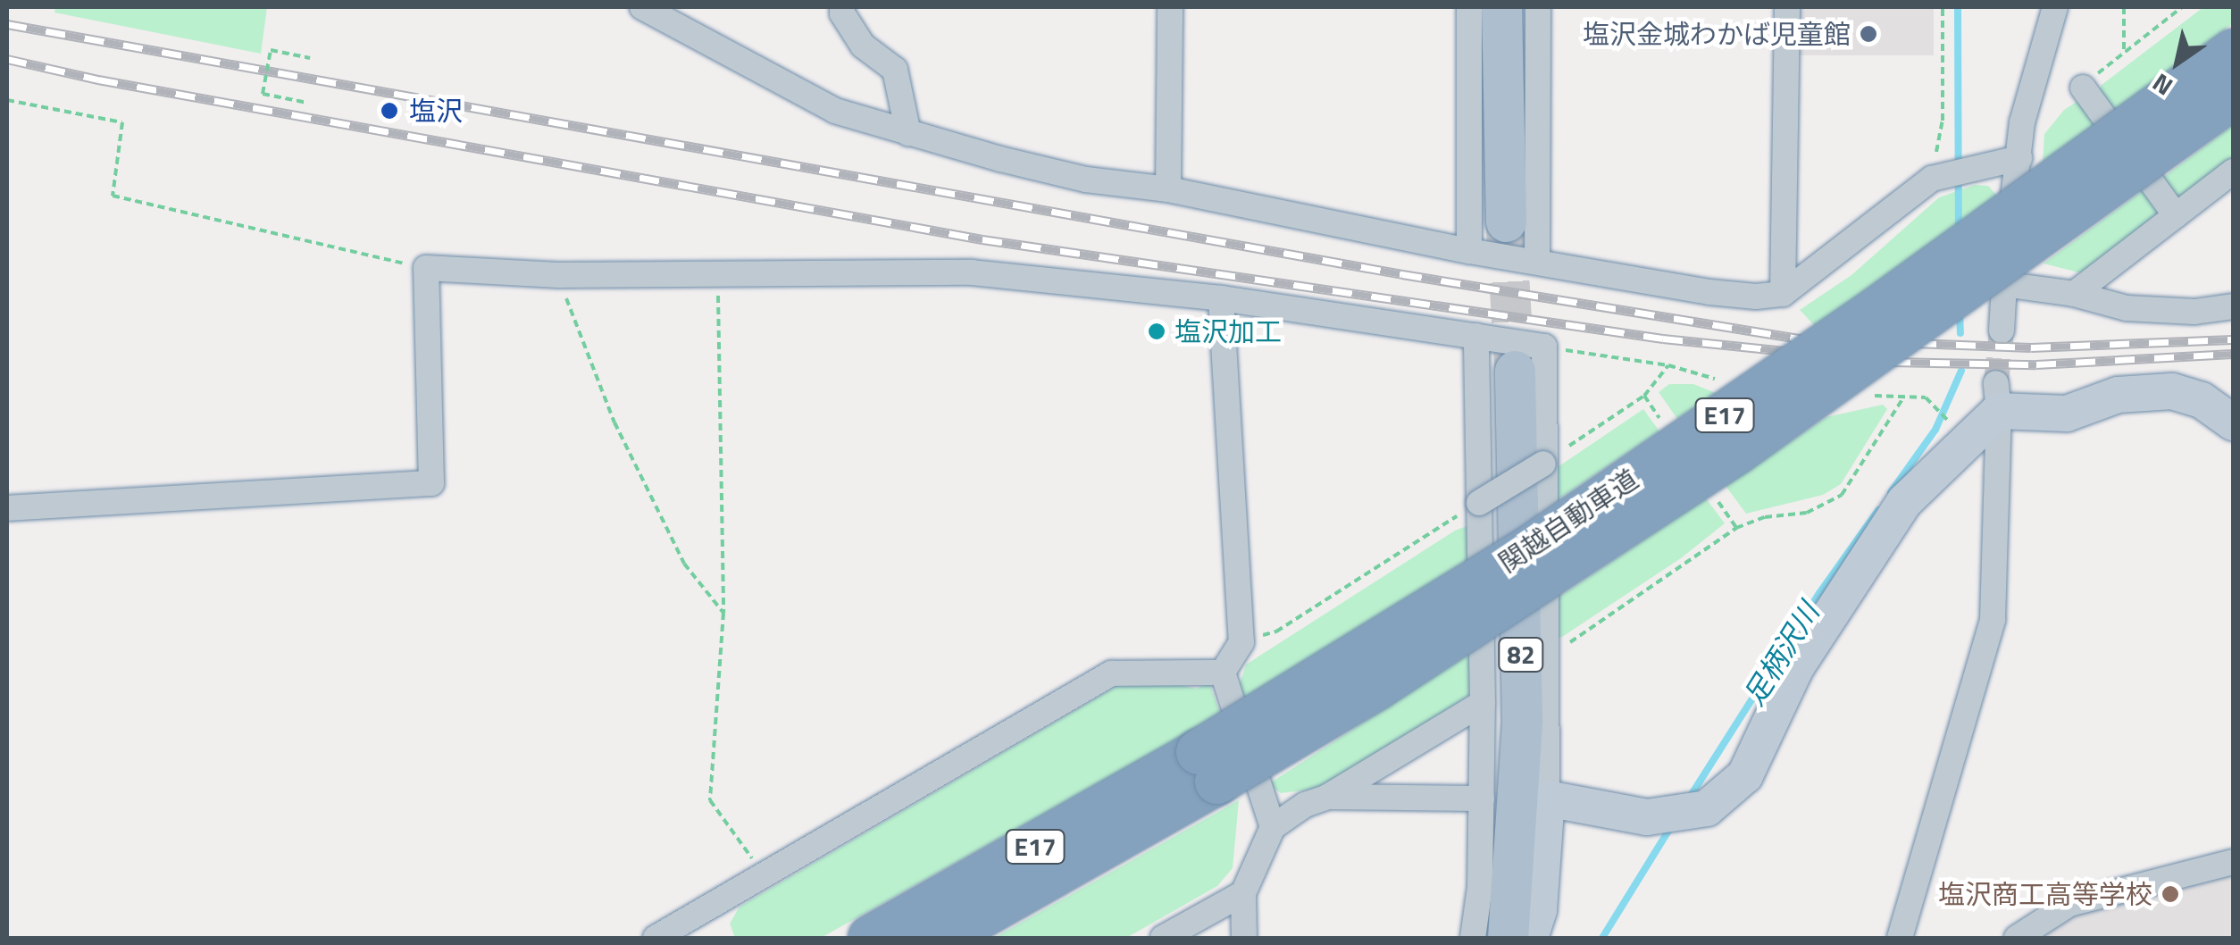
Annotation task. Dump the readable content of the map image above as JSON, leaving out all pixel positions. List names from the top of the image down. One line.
{"streets":{"highway":["E17","関越自動車道"],"main road":["82"]},"water":["足柄沢川"],"places":["塩沢金城わかば児童館","塩沢","塩沢加工","塩沢商工高等学校"],"north":"bottom left"}
